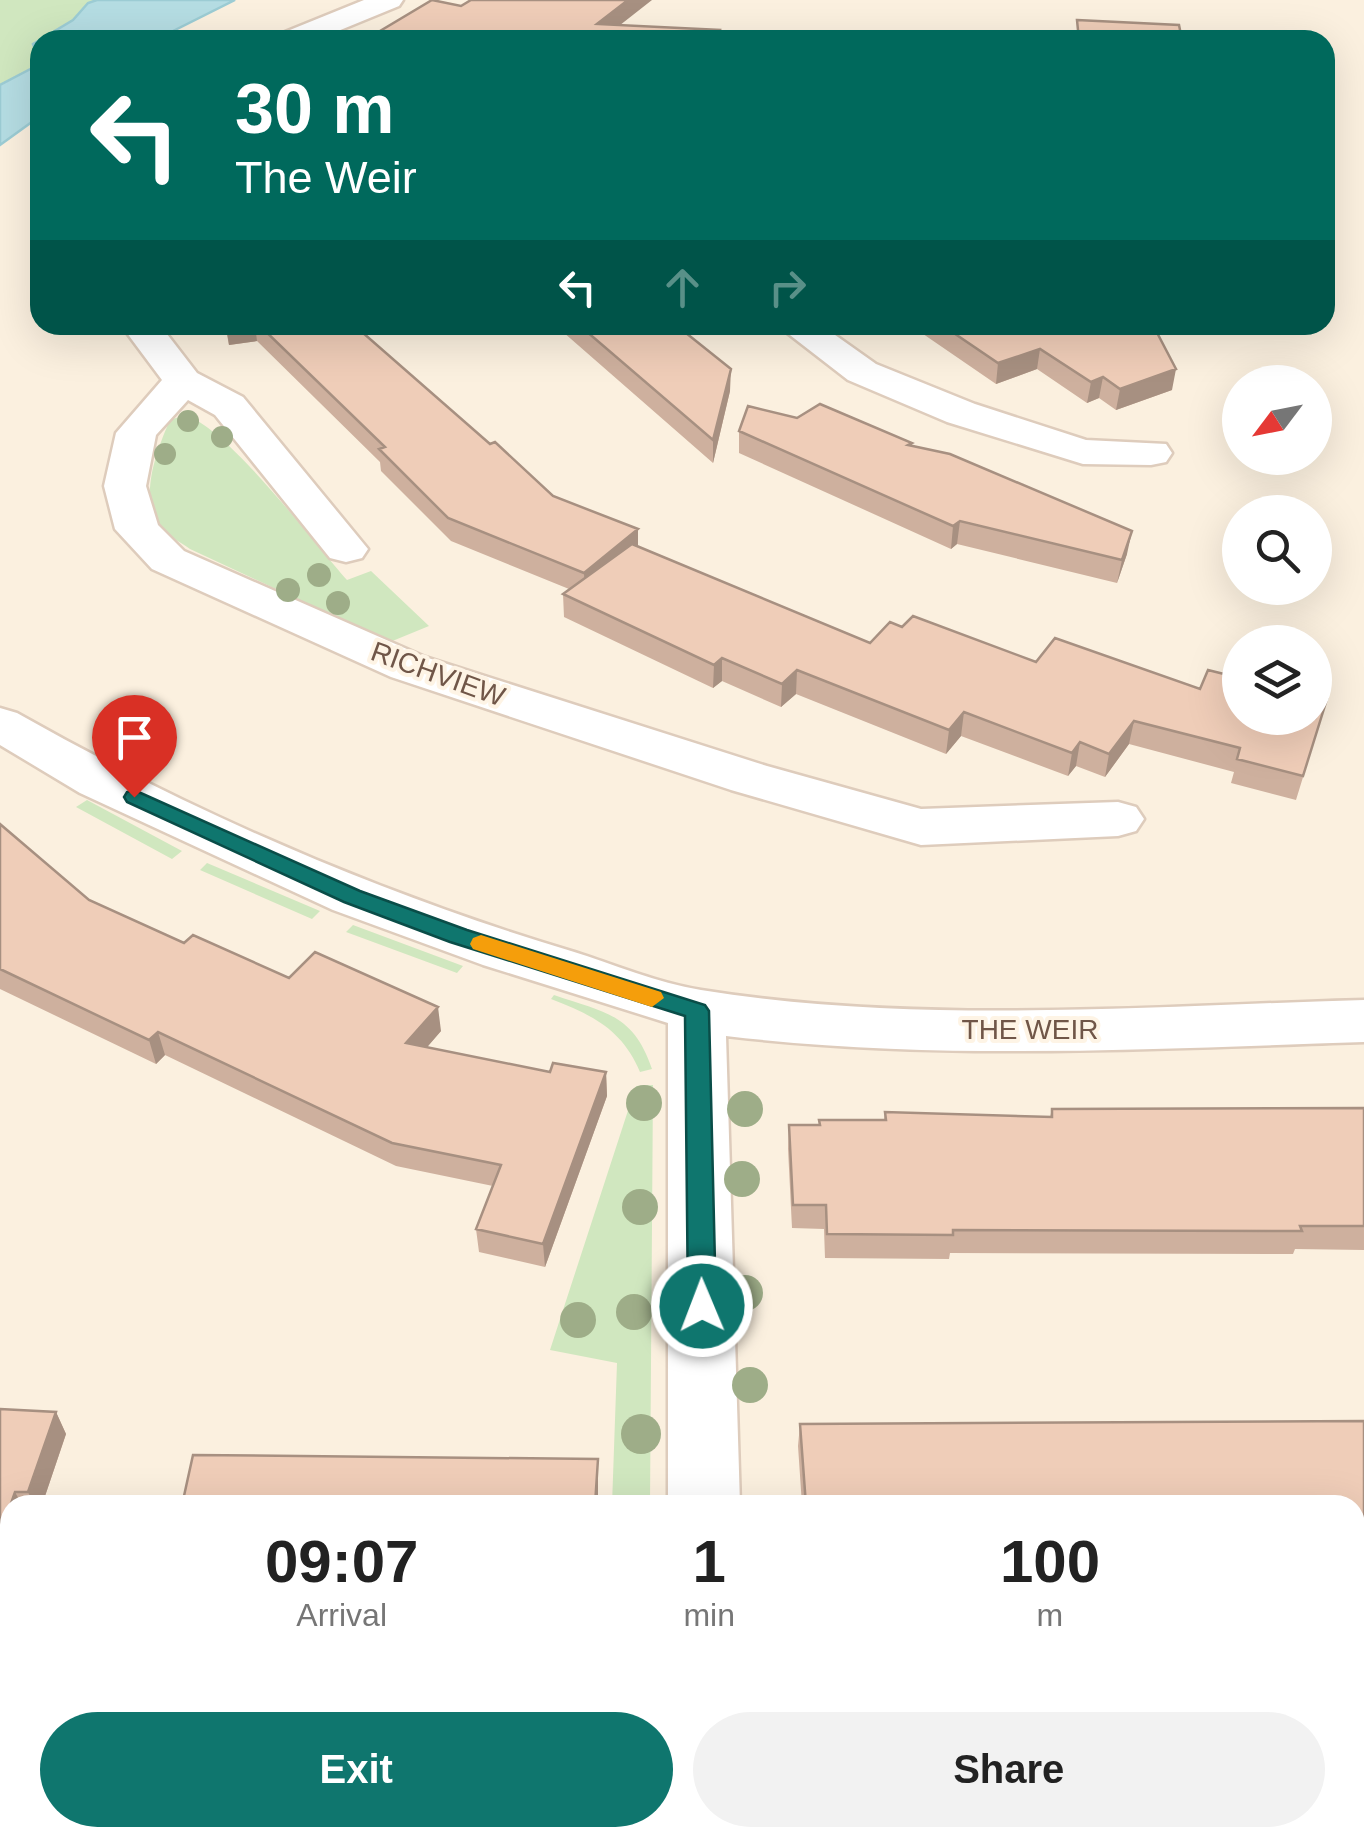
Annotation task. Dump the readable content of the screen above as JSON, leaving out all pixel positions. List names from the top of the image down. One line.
{"streets":{"street":["RICHVIEW","THE WEIR"]},"north":"bottom left","page":{"turn":["30 m","The Weir"],"eta":["09:07","Arrival","1","min","100","m"],"buttons":["Exit","Share"]}}
